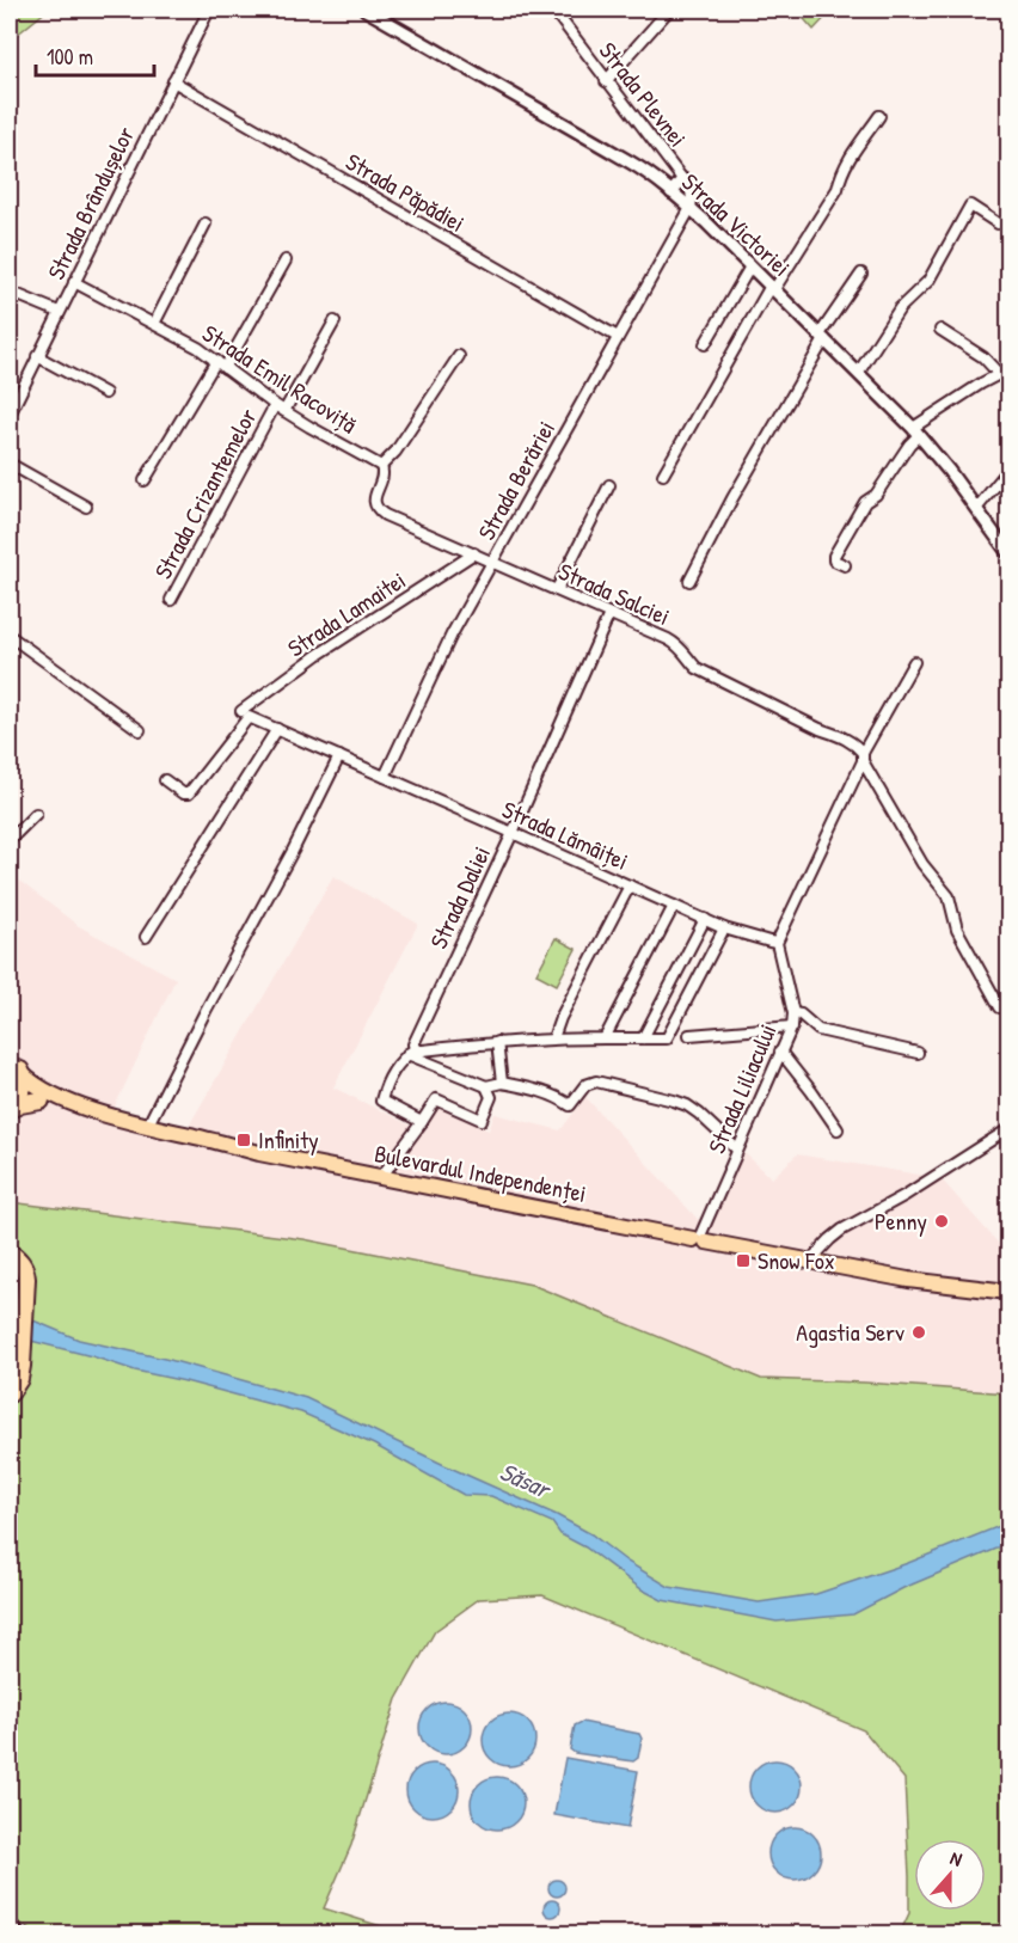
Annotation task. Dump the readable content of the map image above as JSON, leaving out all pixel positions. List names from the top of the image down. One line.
{"streets":{"main road":["Bulevardul Independenței"],"street":["Strada Plevnei","Strada Păpădiei","Strada Brândușelor","Strada Victoriei","Strada Emil Racoviță","Strada Berăriei","Strada Crizantemelor","Strada Salciei","Strada Lamaitei","Strada Lămâiței","Strada Daliei","Strada Liliacului"]},"crossings":[["Strada Plevnei","Strada Victoriei"],["Strada Plevnei","Strada Berăriei"],["Strada Păpădiei","Strada Brândușelor"],["Strada Păpădiei","Strada Berăriei"],["Strada Brândușelor","Strada Emil Racoviță"],["Strada Victoriei","Strada Berăriei"],["Strada Emil Racoviță","Strada Crizantemelor"],["Strada Emil Racoviță","Strada Salciei"],["Strada Berăriei","Strada Salciei"],["Strada Berăriei","Strada Lămâiței"],["Strada Salciei","Strada Lamaitei"],["Strada Salciei","Strada Daliei"],["Strada Lamaitei","Strada Lămâiței"],["Strada Lămâiței","Strada Daliei"],["Strada Lămâiței","Strada Liliacului"],["Strada Liliacului","Bulevardul Independenței"]],"water":["Săsar"],"places":{"transit":["Infinity","Snow Fox"],"other":["Penny","Agastia Serv"]},"scale_bar":"100 m","north":"top"}
